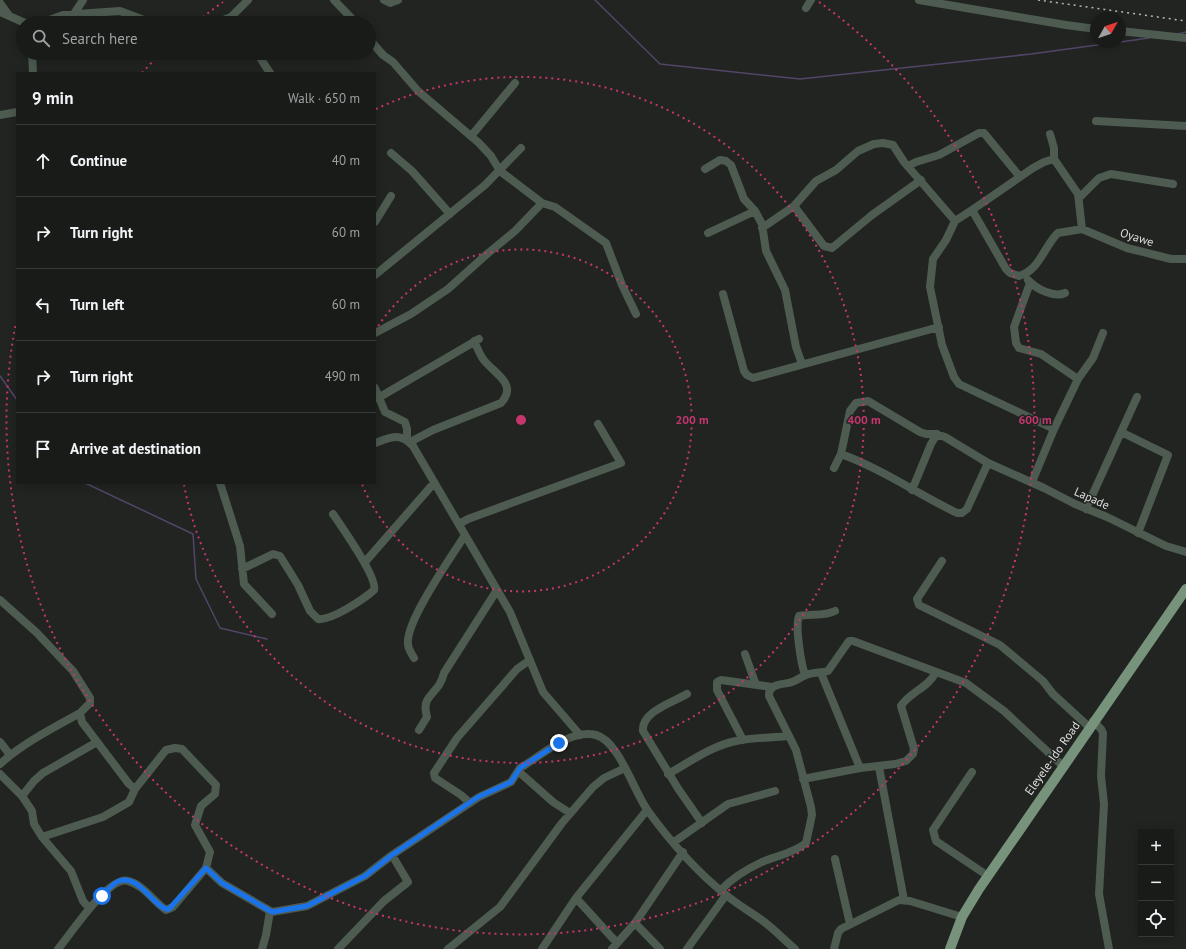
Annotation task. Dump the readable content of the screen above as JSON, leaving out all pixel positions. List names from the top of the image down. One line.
{"streets":{"main road":["Eleyele-Ido Road"],"street":["Oyawe","Lapade"]},"north":"top right","page":{"search":"Search here","heading":["9 min","Walk · 650 m"],"list":[["Continue","40 m"],["Turn right","60 m"],["Turn left","60 m"],["Turn right","490 m"],"Arrive at destination"],"map_buttons":["+","−"]},"rings":["200 m","400 m","600 m"]}
